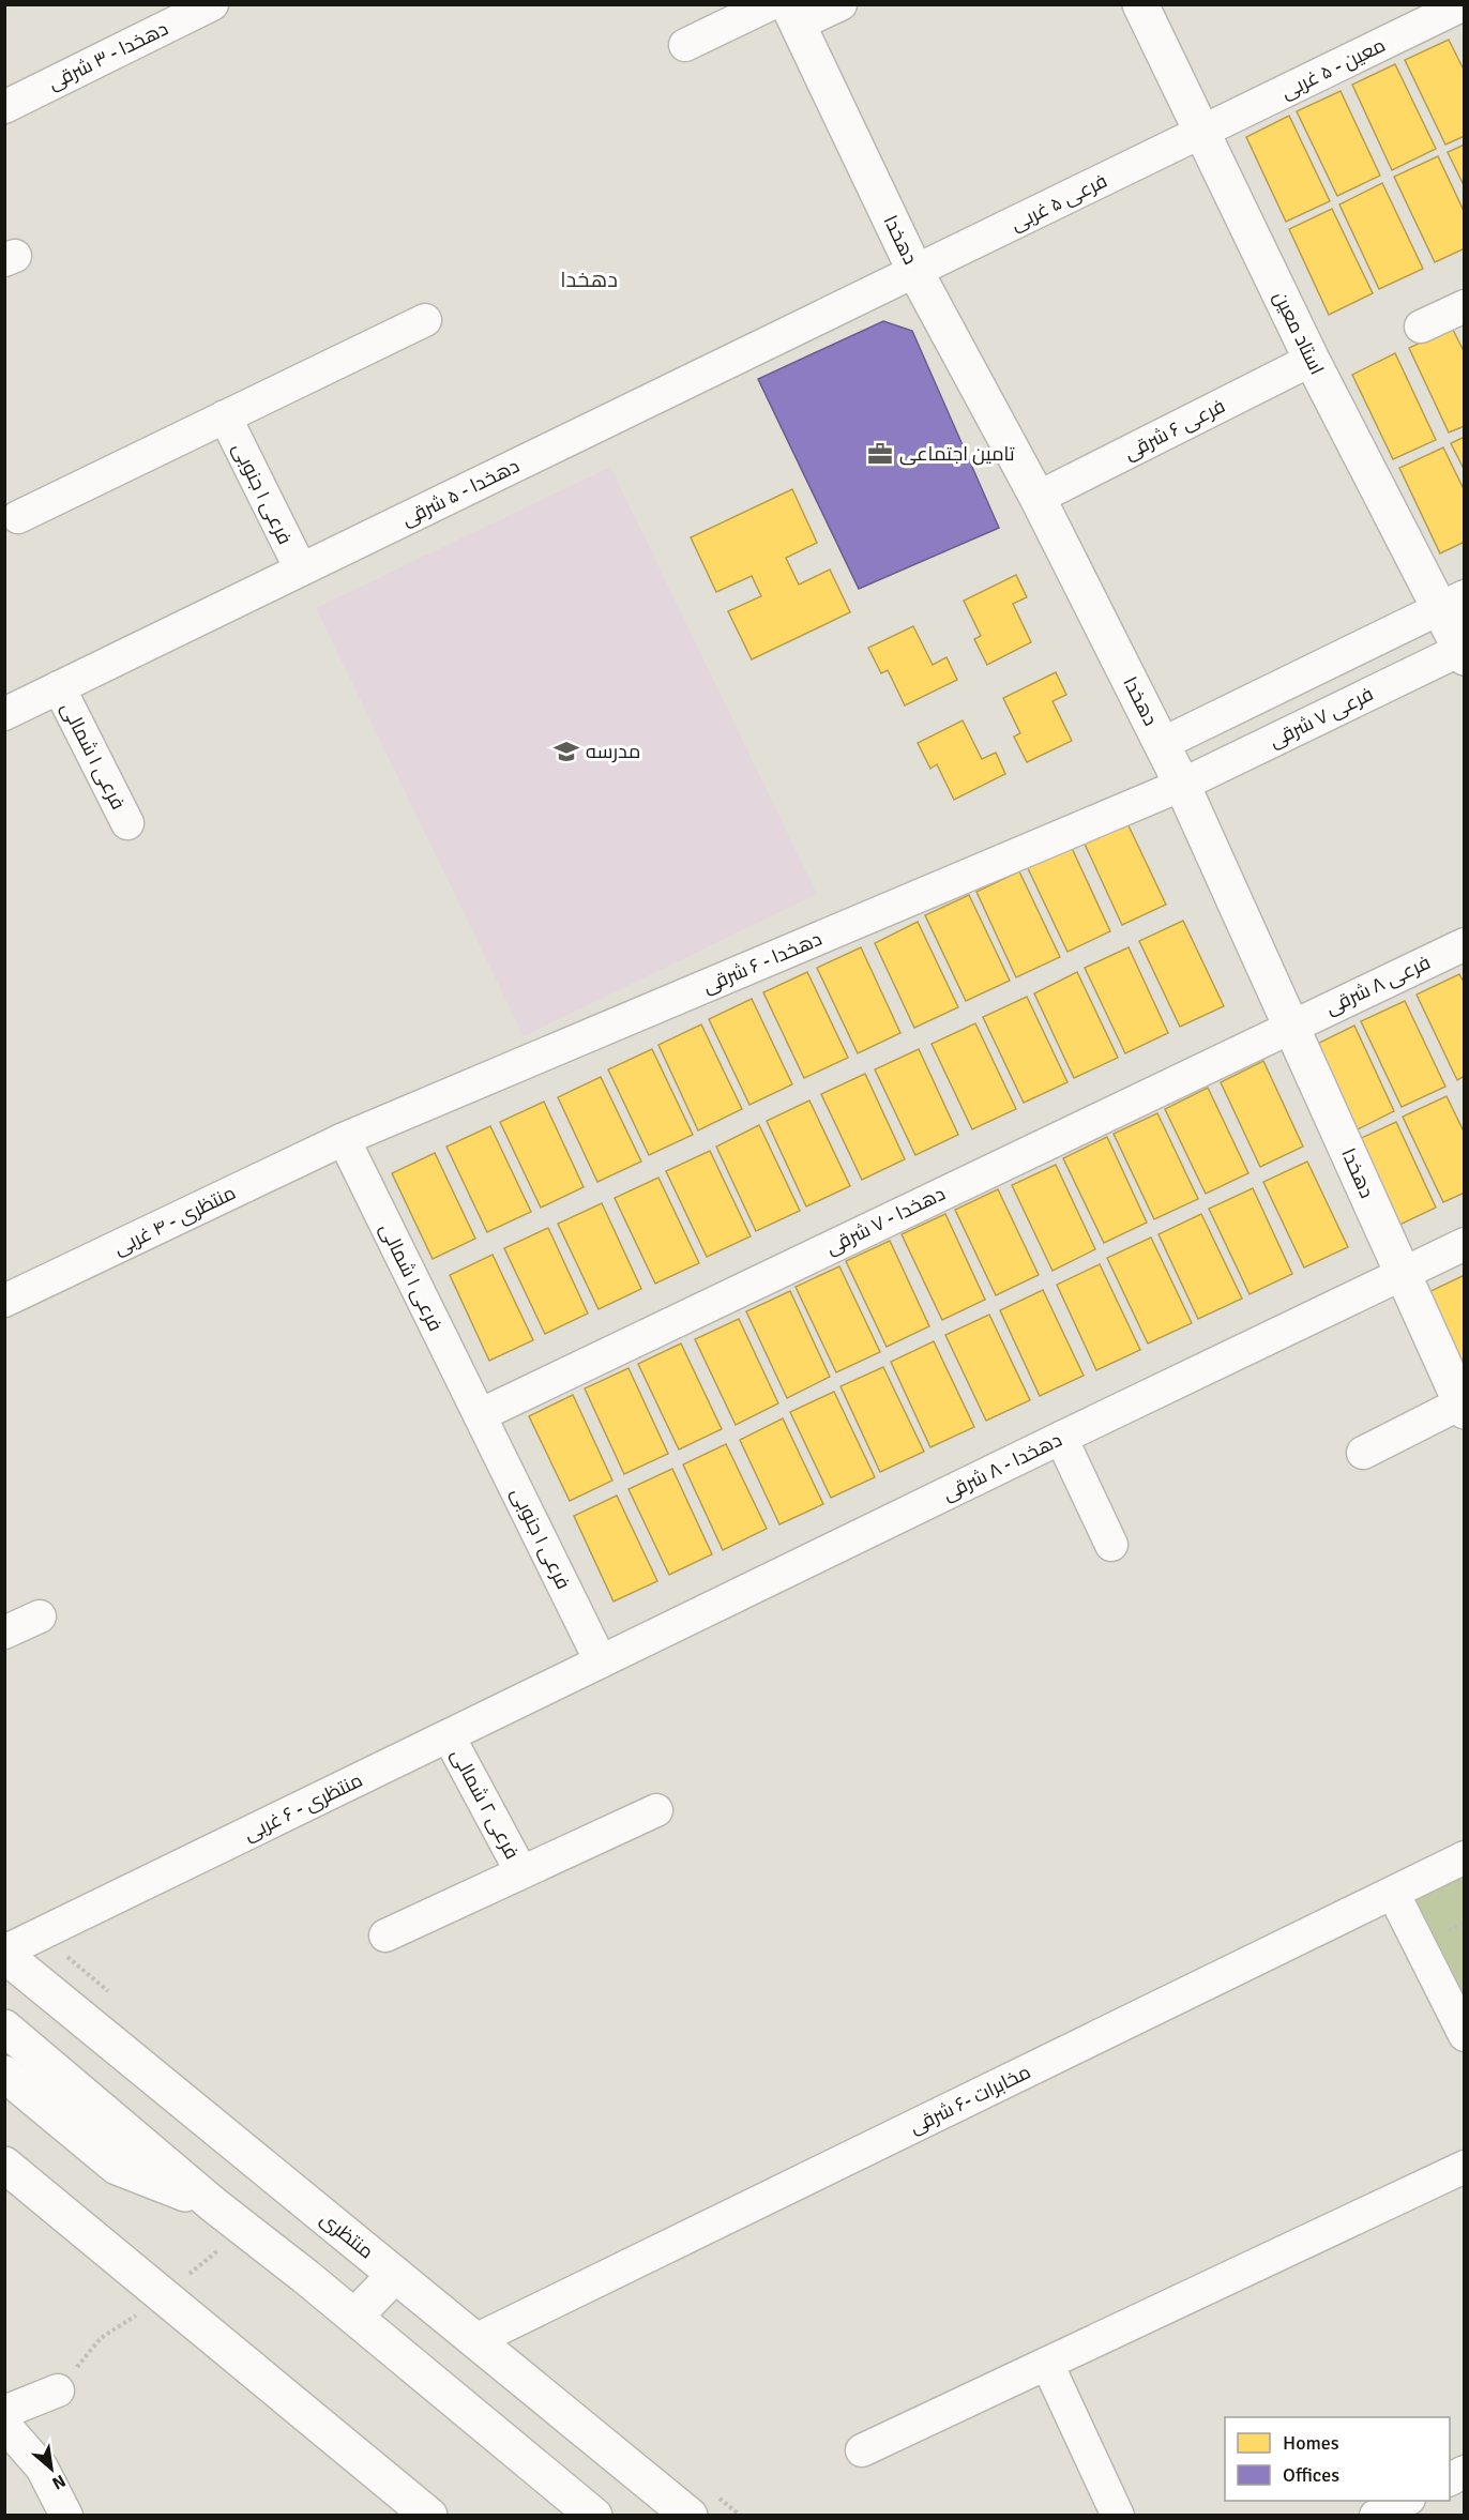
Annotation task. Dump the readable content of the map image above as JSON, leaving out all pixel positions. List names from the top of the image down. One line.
{"streets":{"street":["دهخدا - ۳ شرقی","معین - ۵ غربی","فرعی ۵ غربی","دهخدا","استاد معین","فرعی ۶ شرقی","دهخدا - ۵ شرقی","فرعی ۱ جنوبی","فرعی ۷ شرقی","فرعی ۱ شمالی","دهخدا - ۶ شرقی","فرعی ۸ شرقی","منتظری - ۴ غربی","دهخدا - ۷ شرقی","دهخدا - ۸ شرقی","فرعی ۲ شمالی","منتظری - ۶ غربی","مخابرات -۶ شرقی","منتظری"]},"crossings":[["معین - ۵ غربی","فرعی ۵ غربی"],["معین - ۵ غربی","استاد معین"],["فرعی ۵ غربی","دهخدا"],["فرعی ۵ غربی","استاد معین"],["فرعی ۵ غربی","دهخدا - ۵ شرقی"],["دهخدا","فرعی ۶ شرقی"],["دهخدا","دهخدا - ۵ شرقی"],["دهخدا","فرعی ۷ شرقی"],["دهخدا","دهخدا - ۶ شرقی"],["دهخدا","فرعی ۸ شرقی"],["دهخدا","دهخدا - ۷ شرقی"],["دهخدا","دهخدا - ۸ شرقی"],["استاد معین","فرعی ۶ شرقی"],["استاد معین","فرعی ۷ شرقی"],["دهخدا - ۵ شرقی","فرعی ۱ جنوبی"],["دهخدا - ۵ شرقی","فرعی ۱ شمالی"],["فرعی ۱ جنوبی","فرعی ۱ شمالی"],["فرعی ۱ جنوبی","دهخدا - ۷ شرقی"],["فرعی ۱ جنوبی","دهخدا - ۸ شرقی"],["فرعی ۱ جنوبی","منتظری - ۶ غربی"],["فرعی ۷ شرقی","دهخدا - ۶ شرقی"],["فرعی ۱ شمالی","دهخدا - ۶ شرقی"],["فرعی ۱ شمالی","منتظری - ۴ غربی"],["فرعی ۱ شمالی","دهخدا - ۷ شرقی"],["دهخدا - ۶ شرقی","منتظری - ۴ غربی"],["فرعی ۸ شرقی","دهخدا - ۷ شرقی"],["دهخدا - ۸ شرقی","منتظری - ۶ غربی"],["فرعی ۲ شمالی","منتظری - ۶ غربی"],["منتظری - ۶ غربی","منتظری"],["مخابرات -۶ شرقی","منتظری"]],"districts":["دهخدا"],"places":{"office":["تامین اجتماعی"],"school or university":["مدرسه"]},"legend":["Homes","Offices"],"north":"bottom right"}
